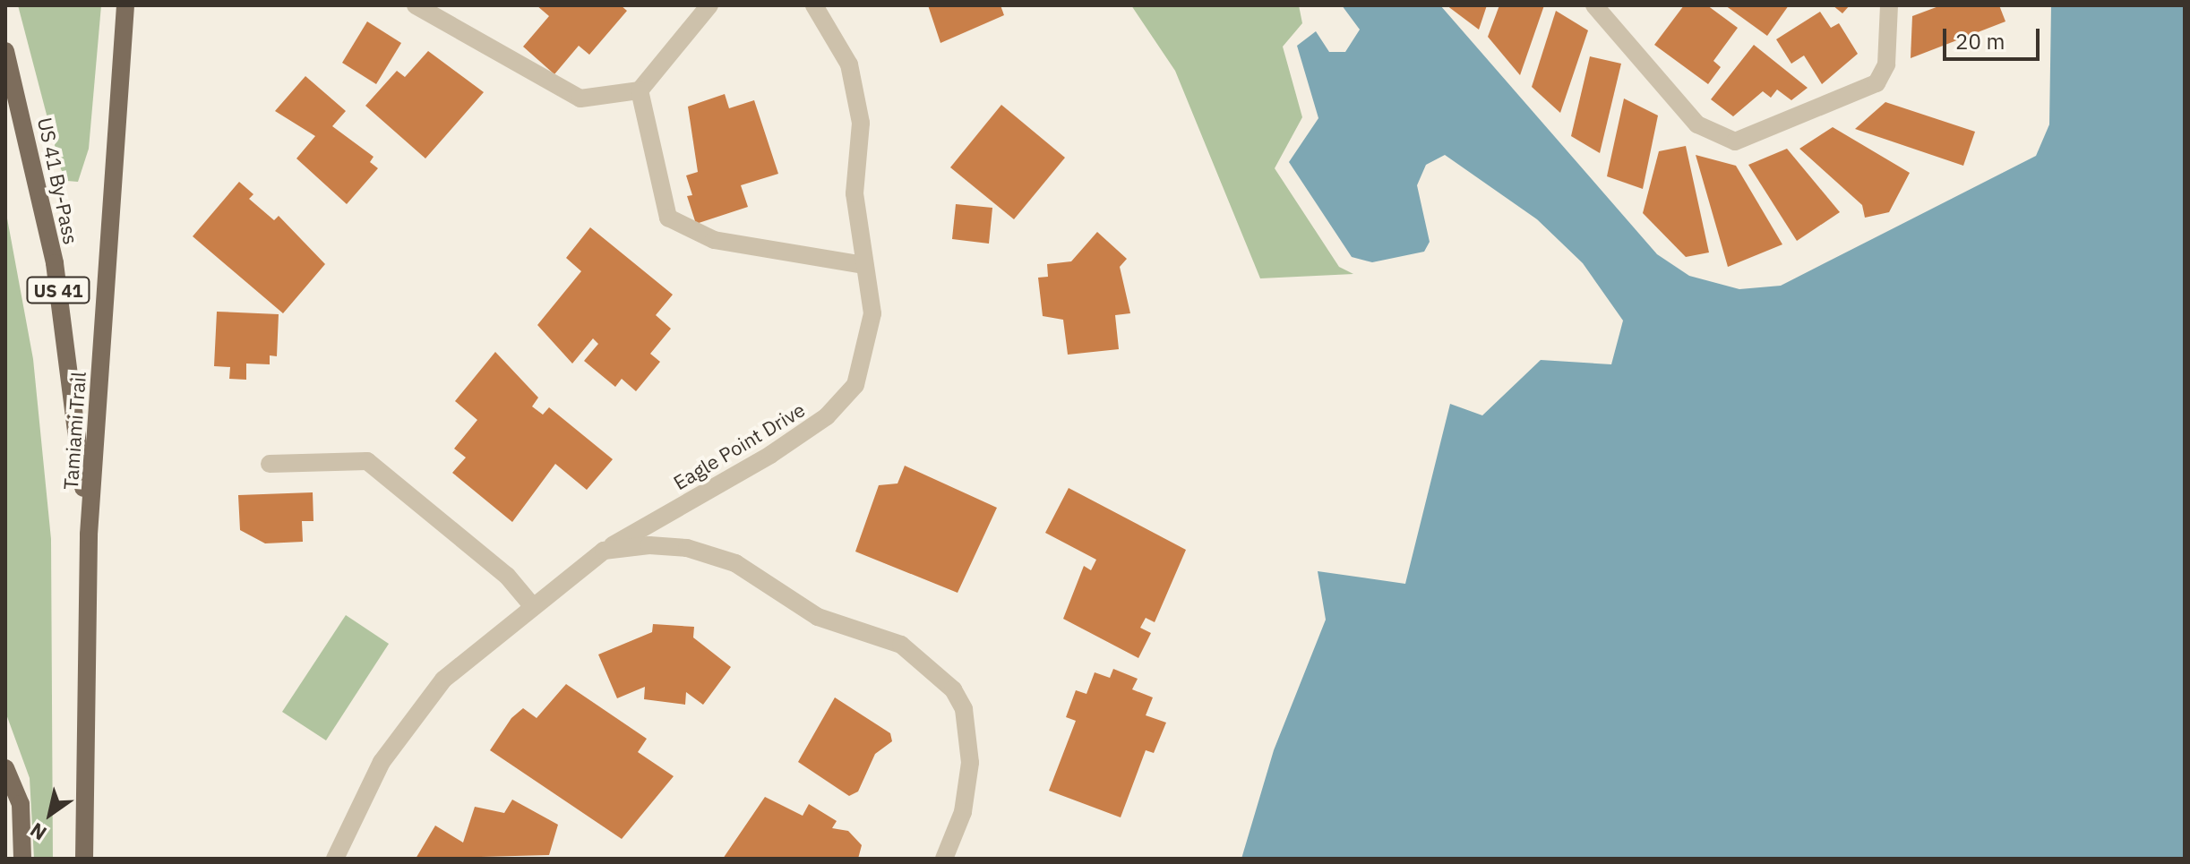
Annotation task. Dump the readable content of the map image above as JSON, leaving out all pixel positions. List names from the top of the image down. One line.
{"streets":{"main road":["US 41 By-Pass","US 41","Tamiami Trail"],"street":["Eagle Point Drive"]},"crossings":[["US 41 By-Pass","Tamiami Trail"]],"scale_bar":"20 m","north":"bottom left"}
